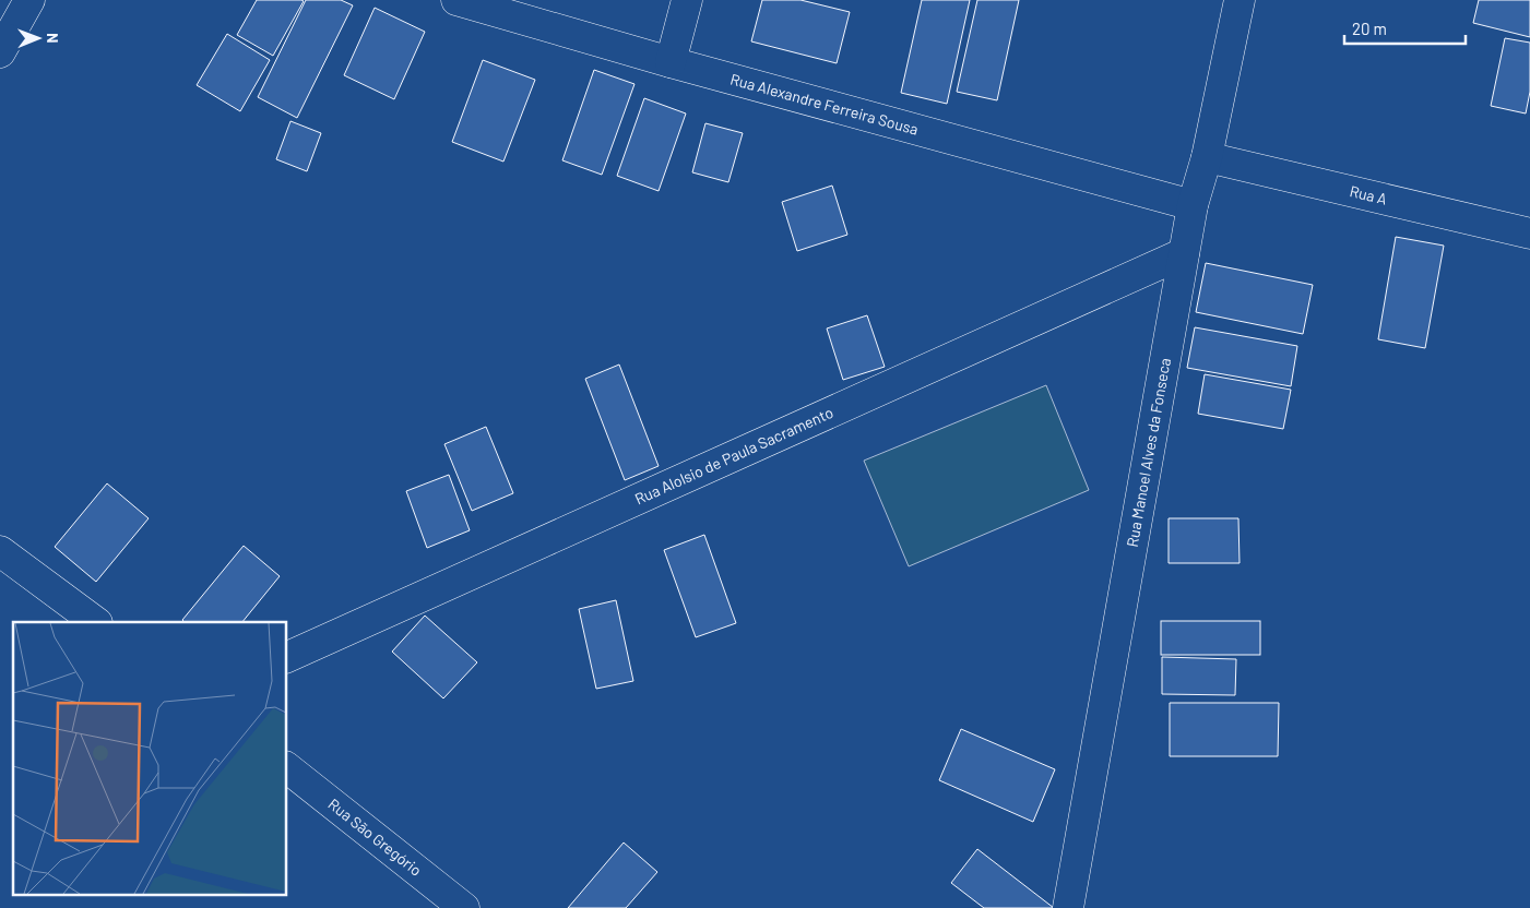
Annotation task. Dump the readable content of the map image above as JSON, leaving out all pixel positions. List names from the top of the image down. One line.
{"streets":{"street":["Rua Alexandre Ferreira Sousa","Rua A","Rua Manoel Alves da Fonseca","Rua Alolsio de Paula Sacramento","Rua São Gregório"]},"crossings":[["Rua Alexandre Ferreira Sousa","Rua Manoel Alves da Fonseca"],["Rua A","Rua Manoel Alves da Fonseca"],["Rua Manoel Alves da Fonseca","Rua Alolsio de Paula Sacramento"]],"scale_bar":"20 m","north":"right"}
